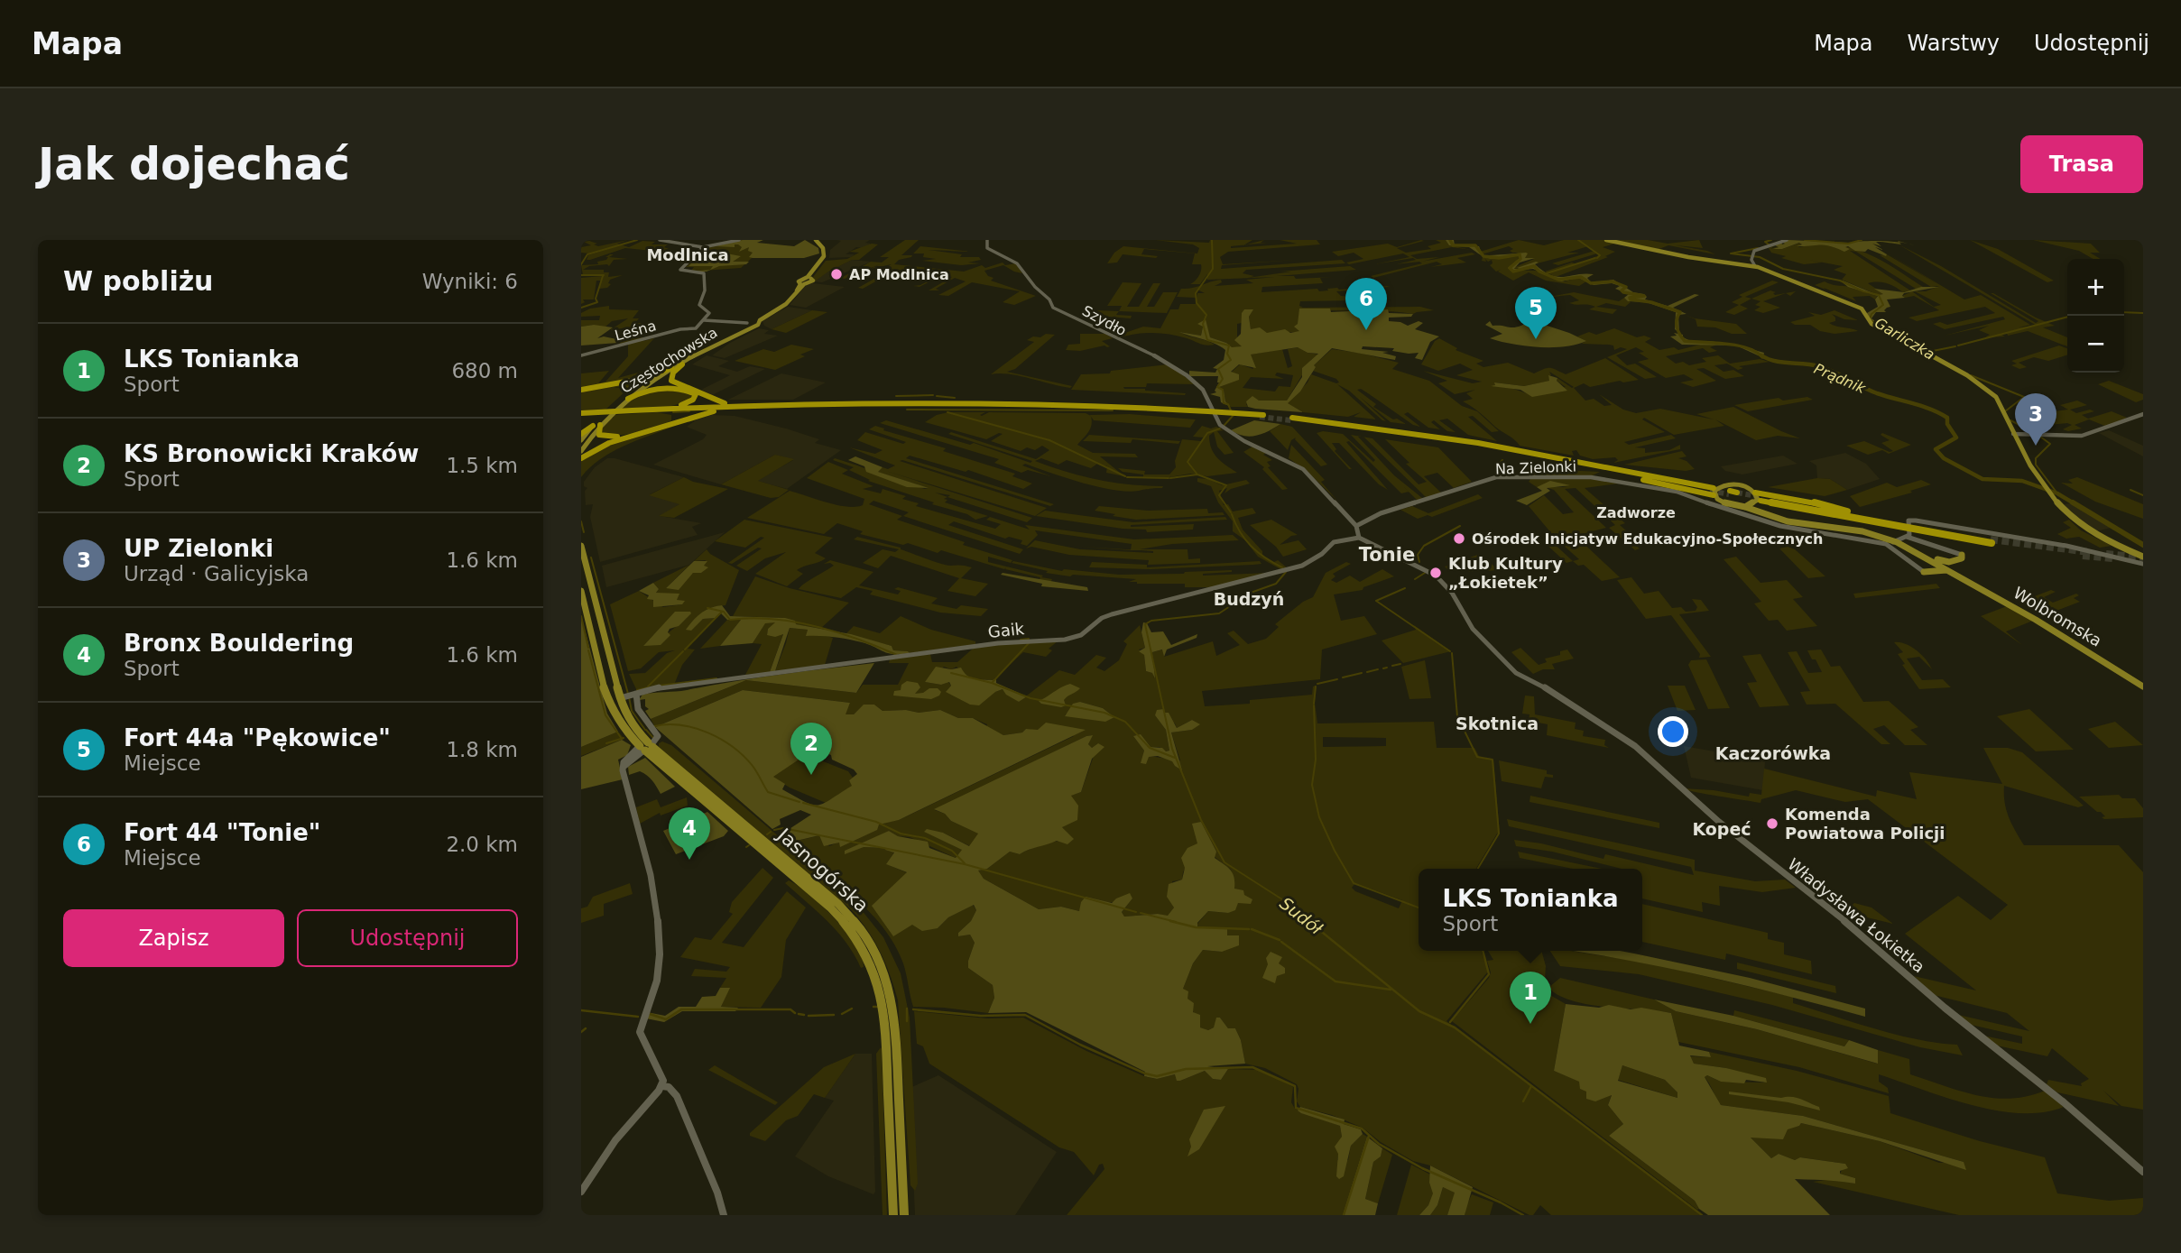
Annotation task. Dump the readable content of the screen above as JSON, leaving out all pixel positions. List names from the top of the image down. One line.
{"streets":{"main road":["Częstochowska","Wolbromska","Jasnogórska"],"street":["Szydło","Leśna","Na Zielonki","Gaik","Władysława Łokietka"]},"crossings":[["Szydło","Na Zielonki"],["Na Zielonki","Wolbromska"],["Gaik","Jasnogórska"],["Gaik","Władysława Łokietka"]],"districts":["Modlnica","Zadworze","Tonie","Budzyń","Skotnica","Kaczorówka","Kopeć"],"water":["Garliczka","Prądnik","Sudół"],"places":["AP Modlnica","Ośrodek Inicjatyw Edukacyjno-Społecznych","Klub Kultury „Łokietek”","Komenda Powiatowa Policji"],"page":{"header":"Mapa","nav":["Mapa","Warstwy","Udostępnij"],"buttons":["Trasa",["Zapisz","Udostępnij"]],"title":"Jak dojechać","heading":["W pobliżu","Wyniki: 6"],"map_buttons":["+","−"],"pins":["6","5","3","2","4","1"],"list":[{"mark":"1","name":"LKS Tonianka","note":"Sport","value":"680 m"},{"mark":"2","name":"KS Bronowicki Kraków","note":"Sport","value":"1.5 km"},{"mark":"3","name":"UP Zielonki","note":"Urząd · Galicyjska","value":"1.6 km"},{"mark":"4","name":"Bronx Bouldering","note":"Sport","value":"1.6 km"},{"mark":"5","name":"Fort 44a \"Pękowice\"","note":"Miejsce","value":"1.8 km"},{"mark":"6","name":"Fort 44 \"Tonie\"","note":"Miejsce","value":"2.0 km"}],"popup":["LKS Tonianka","Sport"]}}
